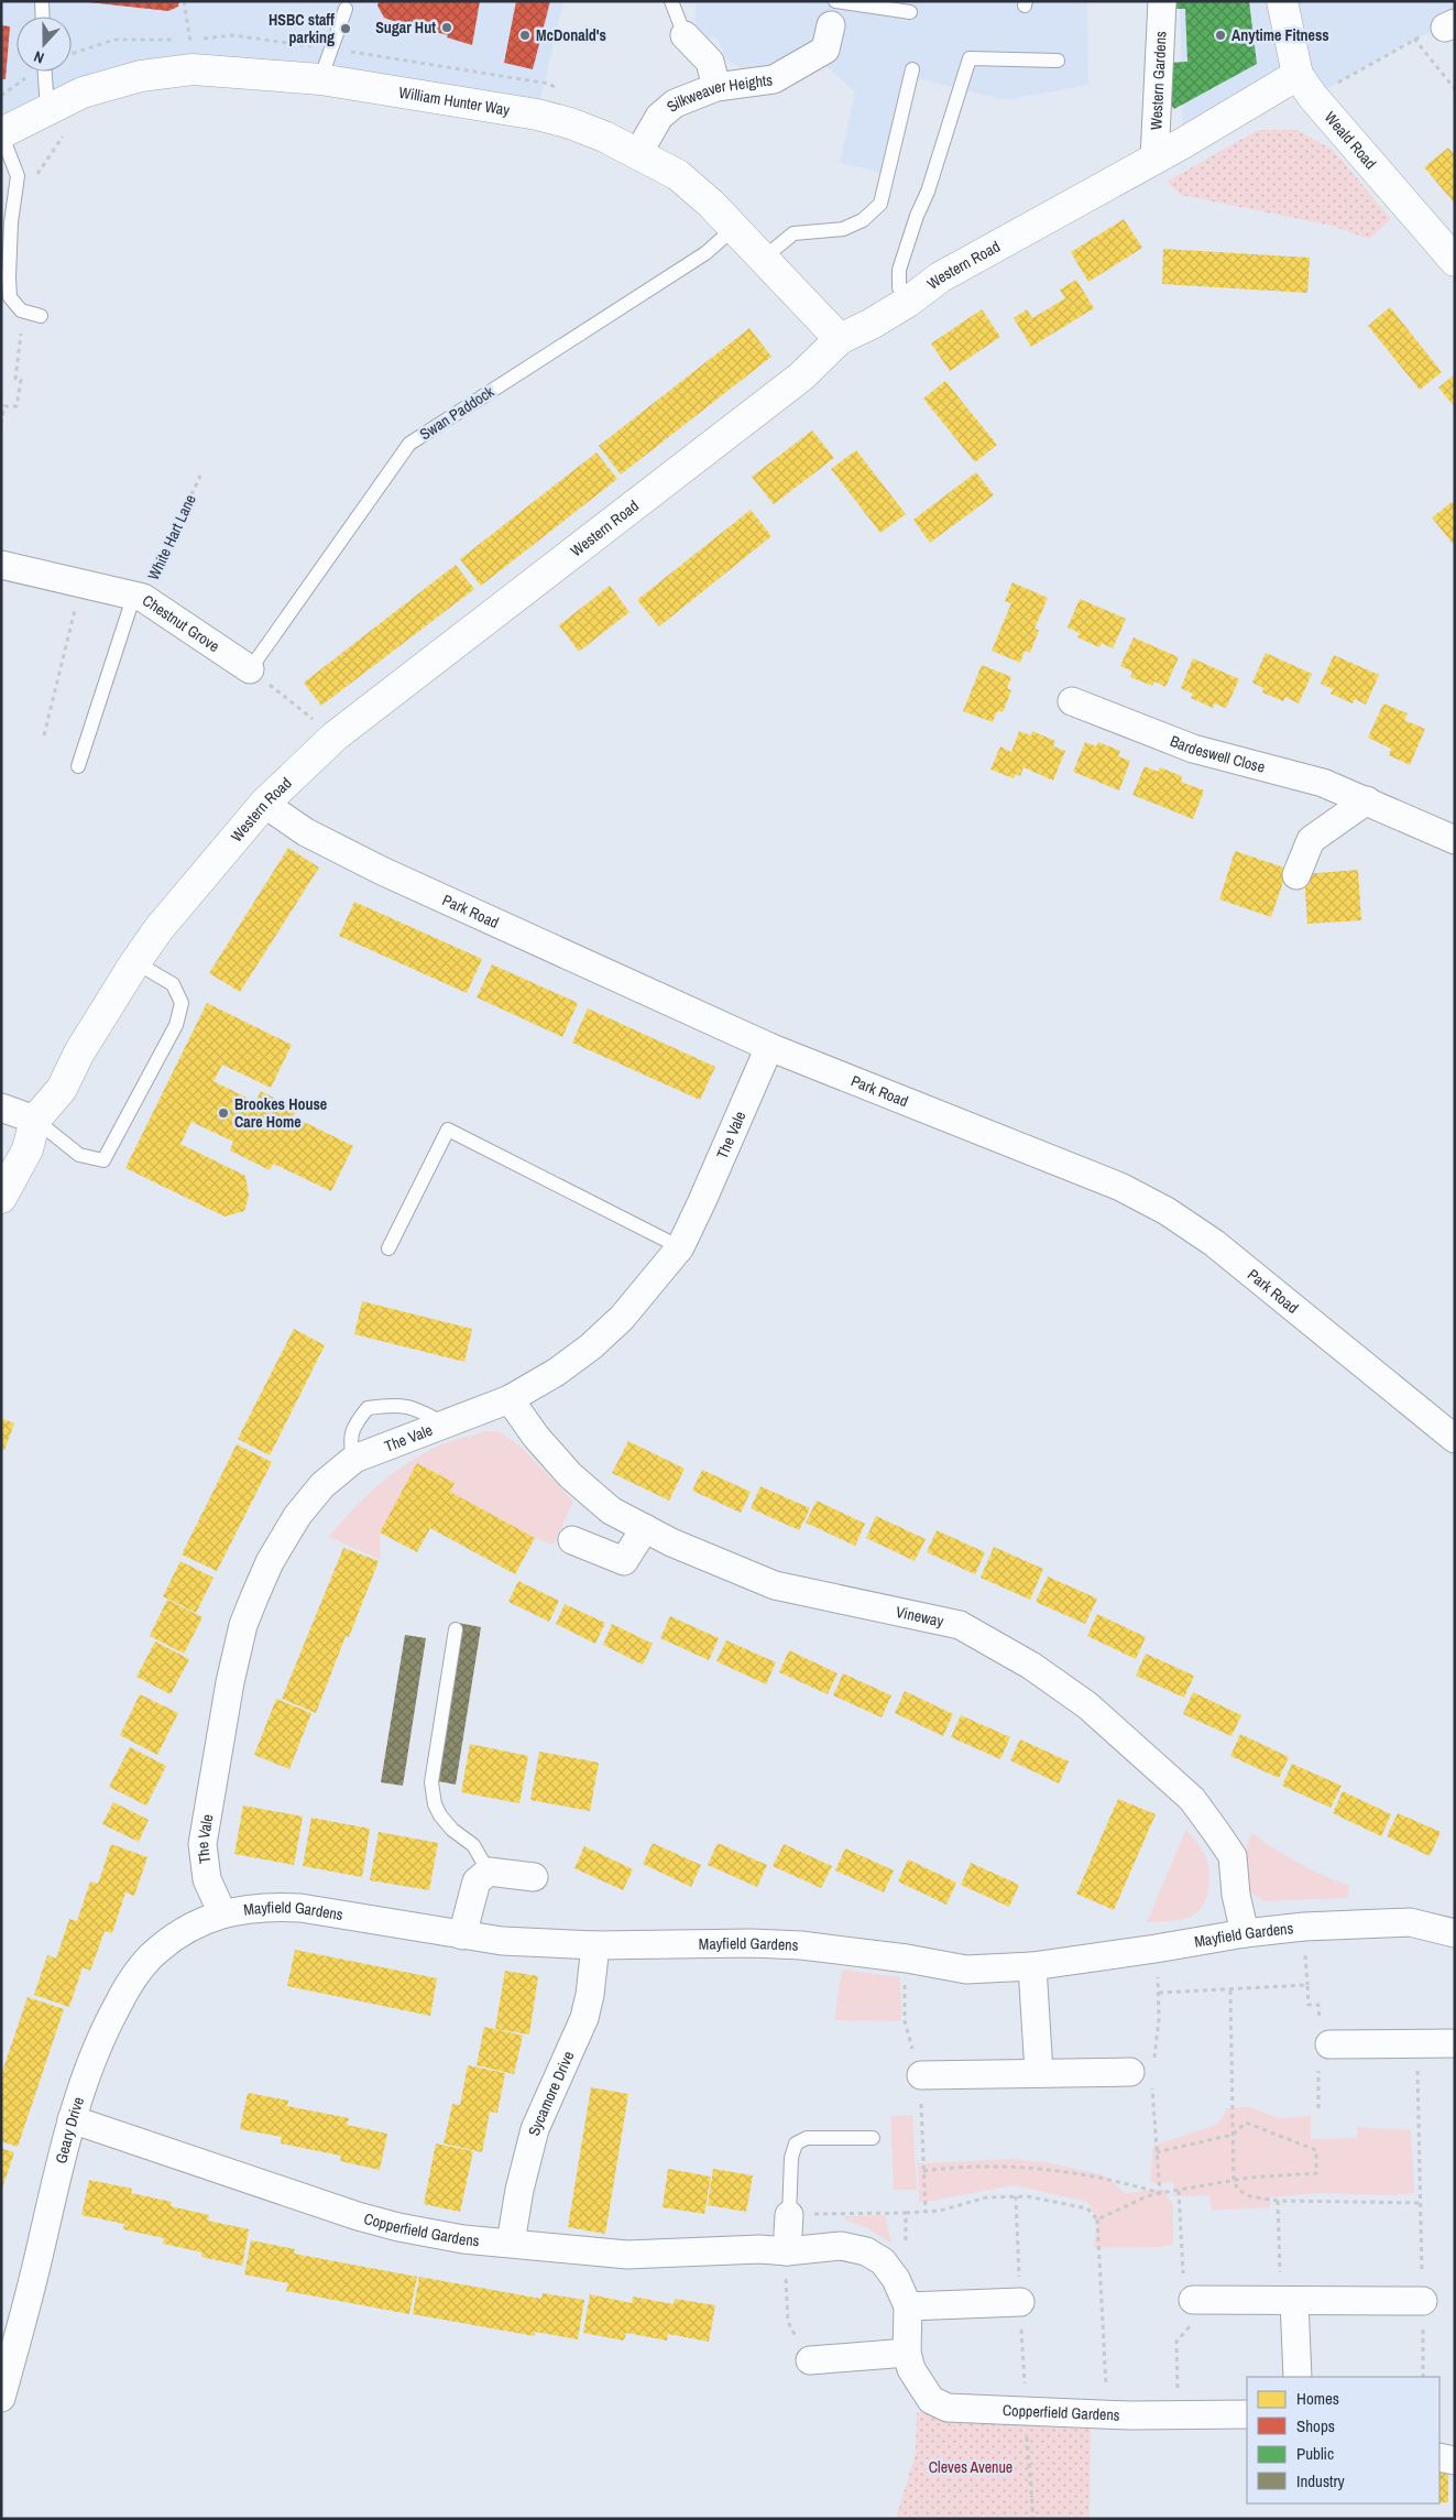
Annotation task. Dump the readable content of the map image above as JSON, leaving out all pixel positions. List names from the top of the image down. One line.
{"streets":{"street":["Western Gardens","Silkweaver Heights","William Hunter Way","Weald Road","Western Road","Chestnut Grove","Bardeswell Close","Park Road","The Vale","Vineway","Mayfield Gardens","Sycamore Drive","Geary Drive","Copperfield Gardens"],"lane":["Swan Paddock"],"path":["White Hart Lane"]},"crossings":[["Western Gardens","Western Road"],["Silkweaver Heights","William Hunter Way"],["William Hunter Way","Western Road"],["William Hunter Way","Swan Paddock"],["Weald Road","Western Road"],["Western Road","Park Road"],["Swan Paddock","Chestnut Grove"],["White Hart Lane","Chestnut Grove"],["Park Road","The Vale"],["The Vale","Vineway"],["The Vale","Mayfield Gardens"],["The Vale","Geary Drive"],["Vineway","Mayfield Gardens"],["Mayfield Gardens","Sycamore Drive"],["Mayfield Gardens","Geary Drive"],["Sycamore Drive","Copperfield Gardens"],["Geary Drive","Copperfield Gardens"]],"parks":["Cleves Avenue"],"places":["Sugar Hut","HSBC staff parking","McDonald's","Anytime Fitness","Brookes House Care Home"],"legend":["Homes","Shops","Public","Industry"],"north":"bottom"}
